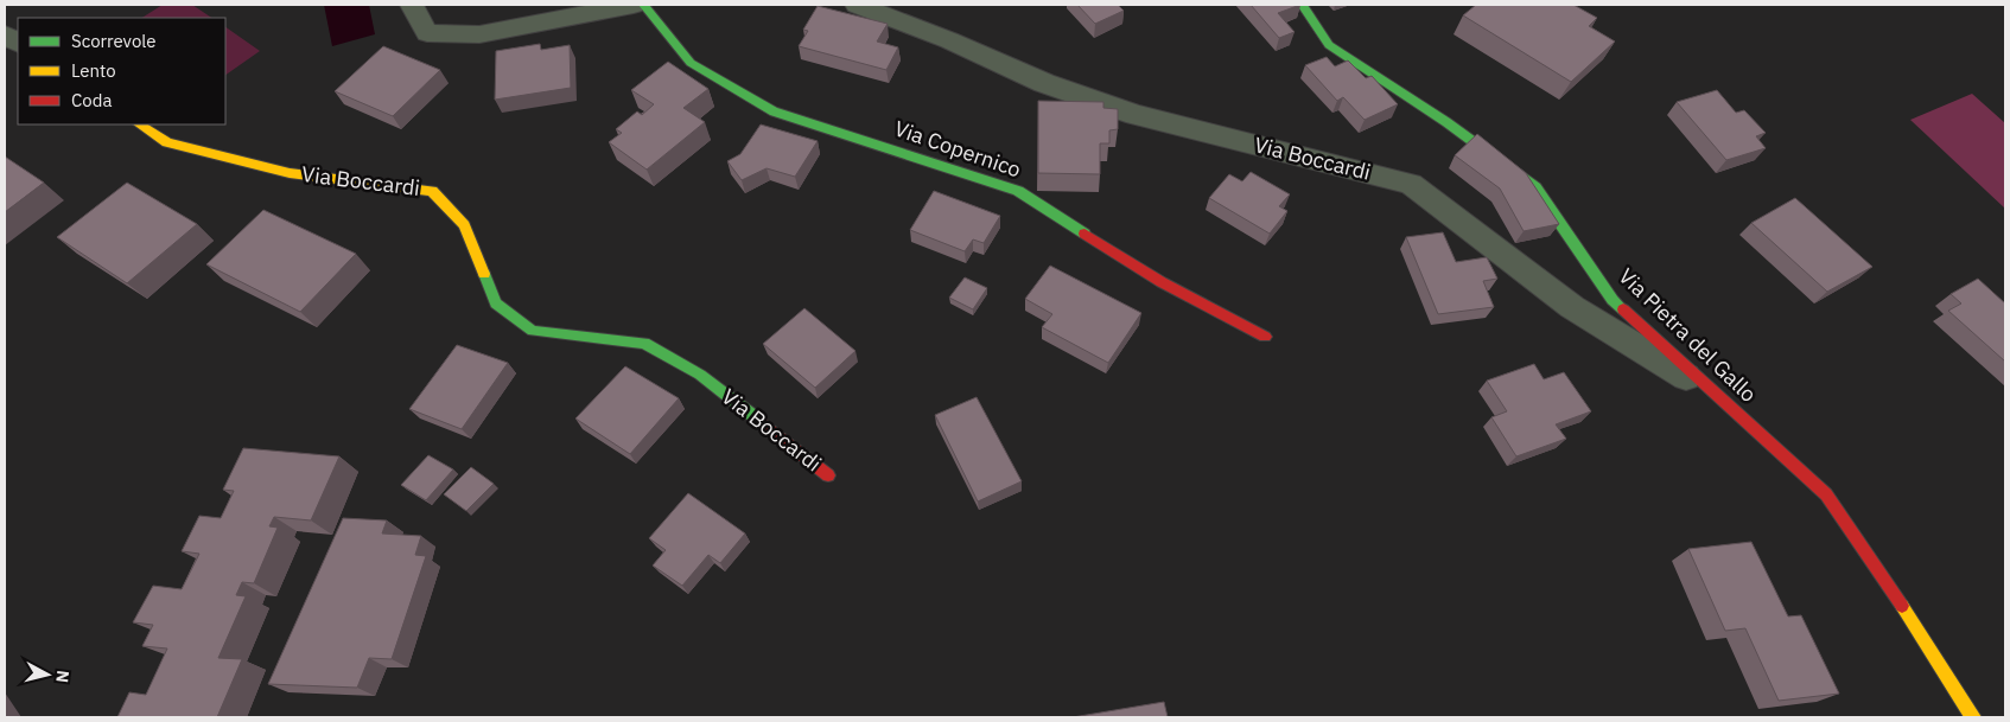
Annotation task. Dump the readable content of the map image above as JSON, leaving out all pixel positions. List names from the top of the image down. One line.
{"streets":{"street":["Via Copernico","Via Boccardi","Via Pietra del Gallo"]},"crossings":[["Via Boccardi","Via Pietra del Gallo"]],"legend":["Scorrevole","Lento","Coda"],"north":"right"}
